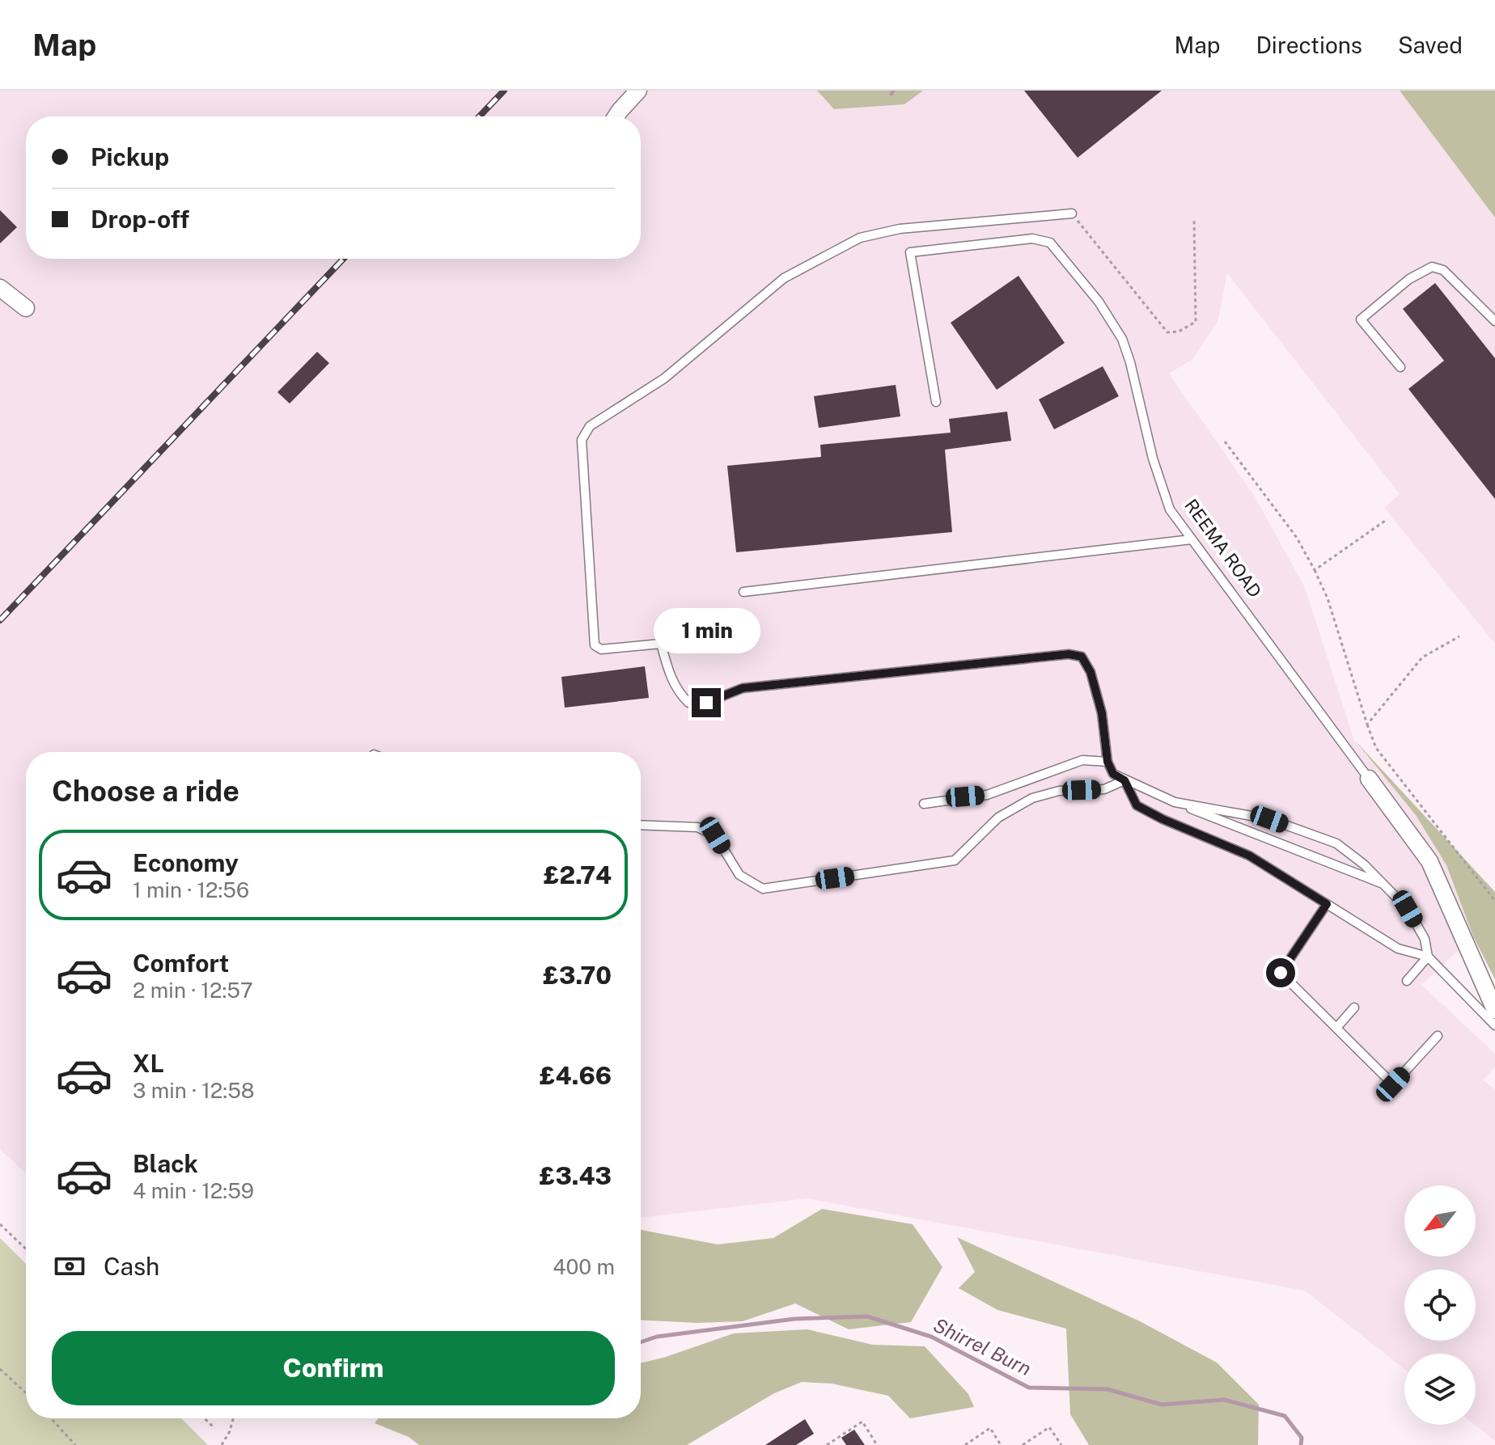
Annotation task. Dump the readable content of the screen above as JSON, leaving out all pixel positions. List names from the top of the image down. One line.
{"streets":{"street":["REEMA ROAD"]},"water":["Shirrel Burn"],"north":"bottom left","page":{"header":"Map","nav":["Map","Directions","Saved"],"banner":["Pickup","Drop-off"],"bubble":"1 min","heading":"Choose a ride","list":[{"name":"Economy","note":"1 min · 12:56","value":"£2.74"},{"name":"Comfort","note":"2 min · 12:57","value":"£3.70"},{"name":"XL","note":"3 min · 12:58","value":"£4.66"},{"name":"Black","note":"4 min · 12:59","value":"£3.43"}],"pay":["Cash","400 m"],"buttons":"Confirm"}}
